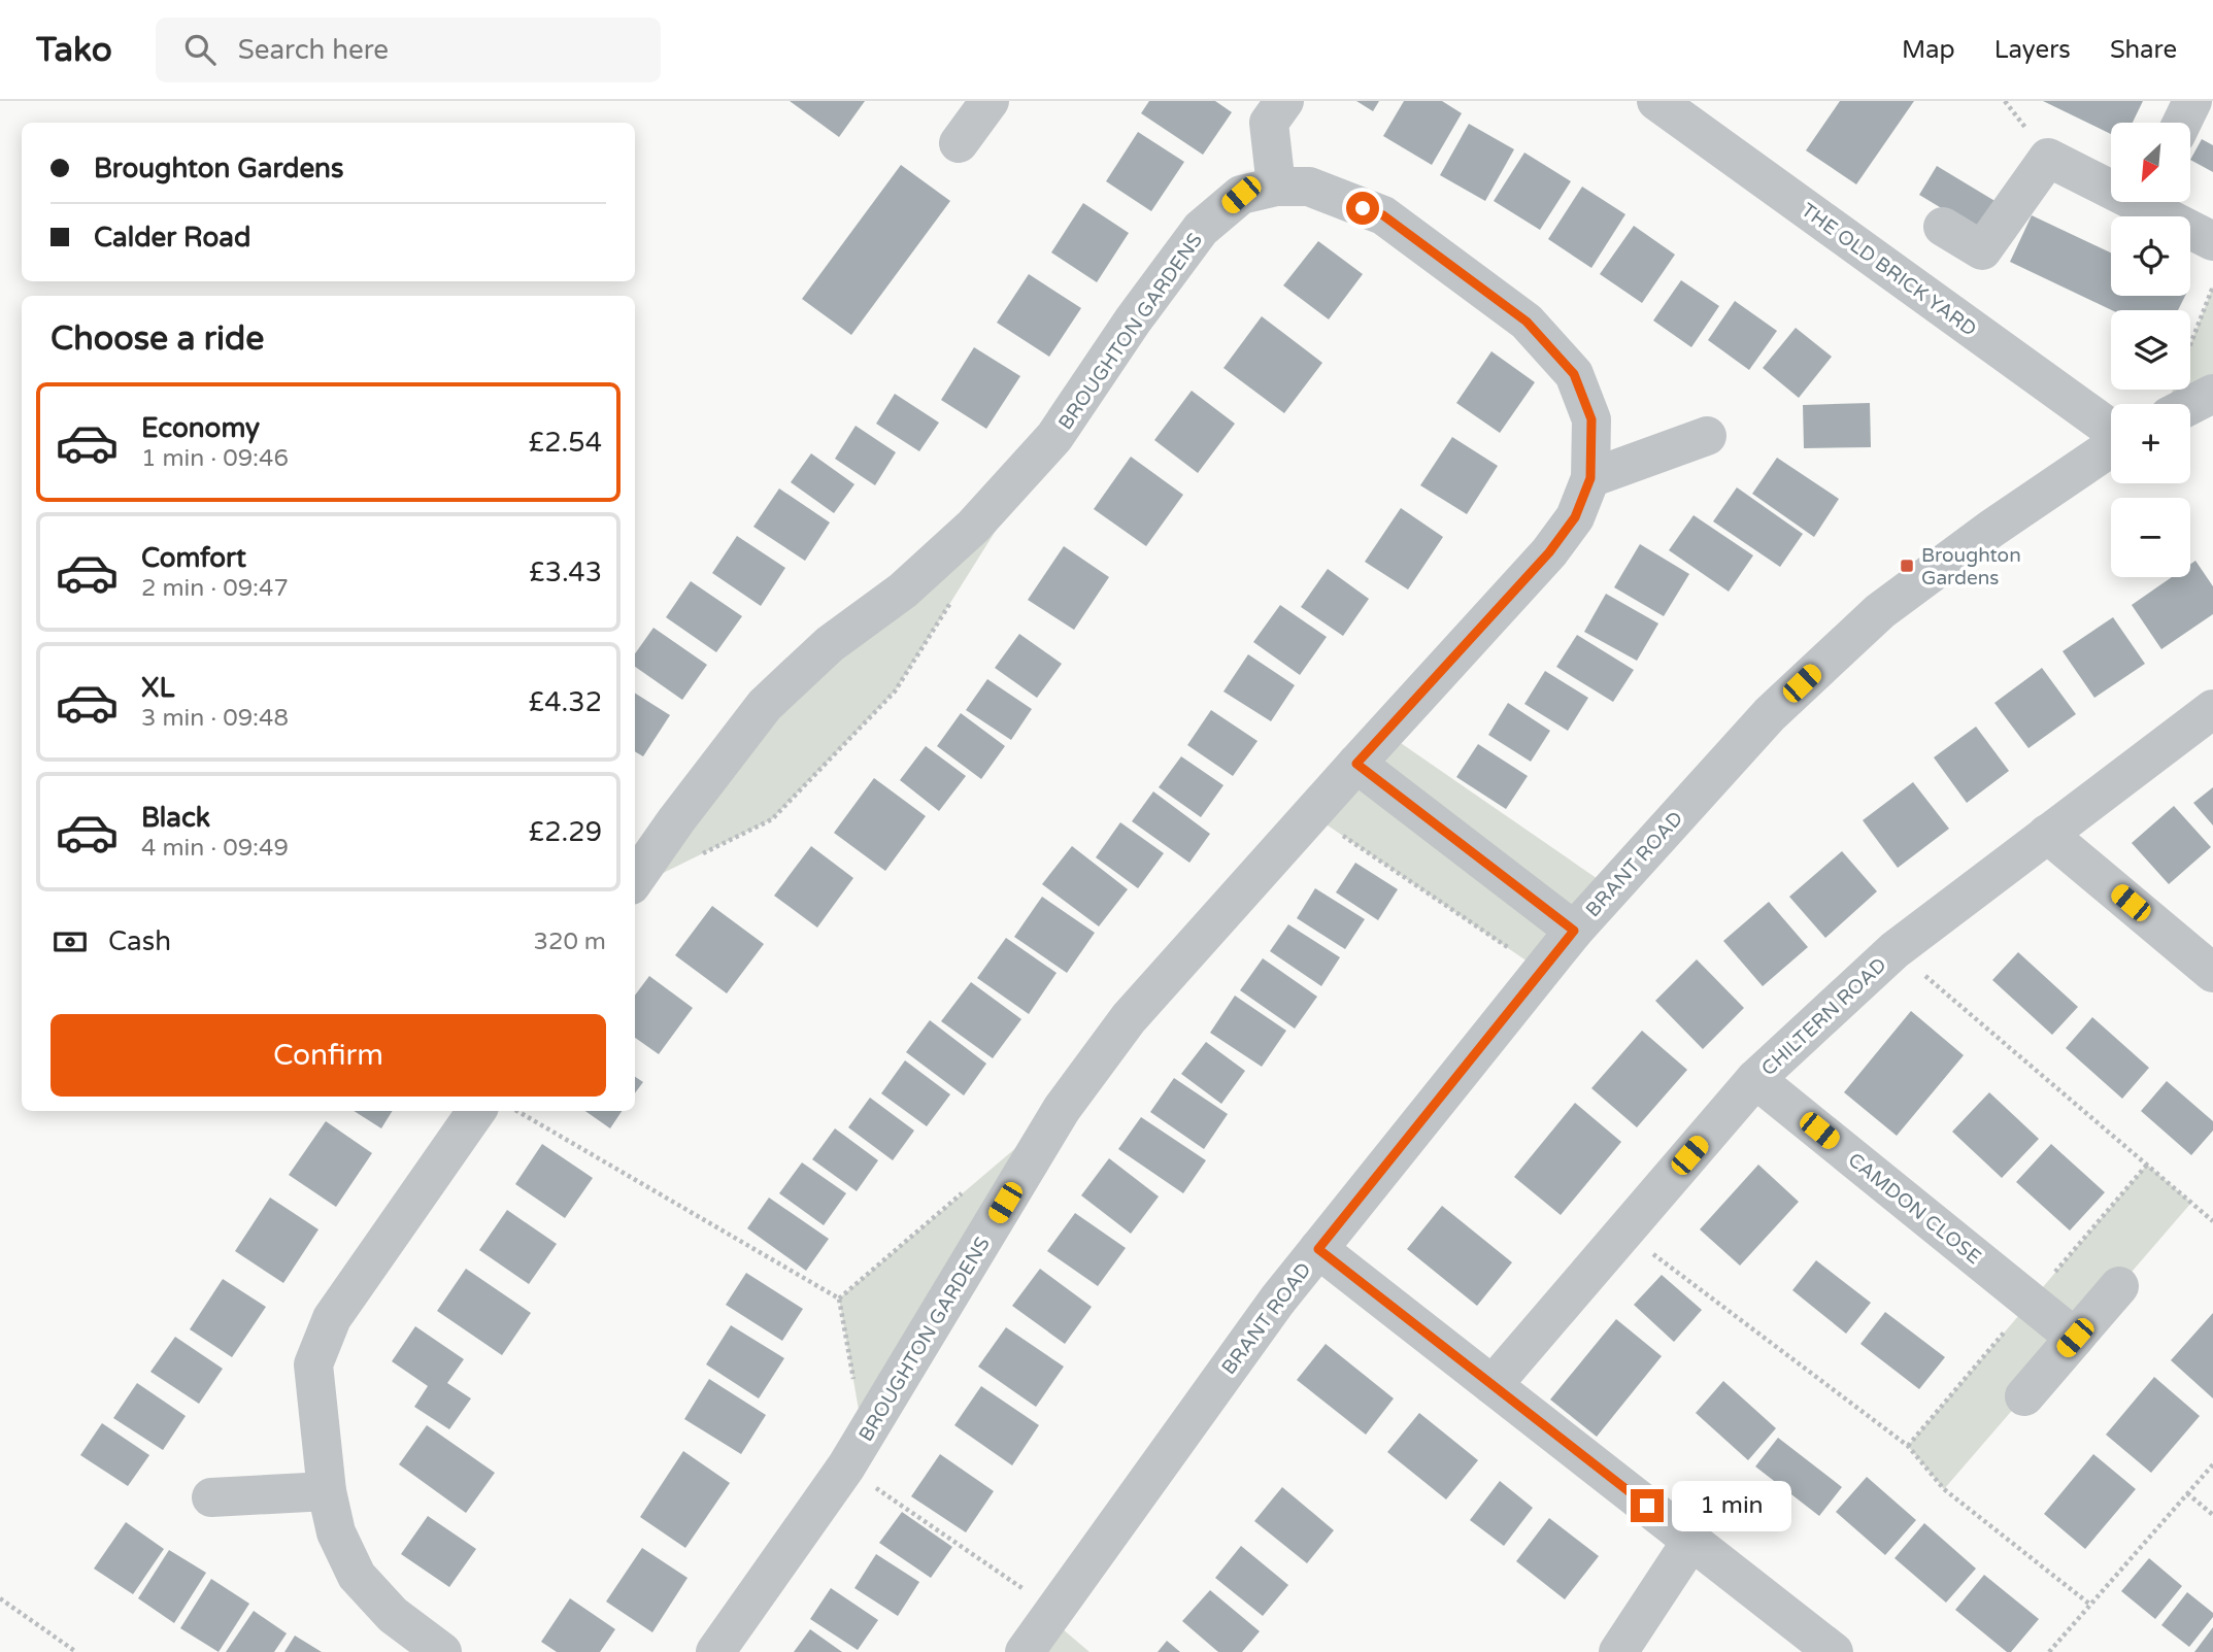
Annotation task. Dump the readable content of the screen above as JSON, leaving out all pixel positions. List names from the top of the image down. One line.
{"streets":{"street":["THE OLD BRICK YARD","BROUGHTON GARDENS","BRANT ROAD","CHILTERN ROAD","CAMDON CLOSE"]},"crossings":[["CHILTERN ROAD","CAMDON CLOSE"]],"places":{"transit":["Broughton Gardens"]},"north":"bottom left","page":{"header":"Tako","search":"Search here","nav":["Map","Layers","Share"],"map_buttons":["+","−"],"banner":["Broughton Gardens","Calder Road"],"heading":"Choose a ride","list":[{"name":"Economy","note":"1 min · 09:46","value":"£2.54"},{"name":"Comfort","note":"2 min · 09:47","value":"£3.43"},{"name":"XL","note":"3 min · 09:48","value":"£4.32"},{"name":"Black","note":"4 min · 09:49","value":"£2.29"}],"pay":["Cash","320 m"],"buttons":"Confirm","bubble":"1 min"}}
